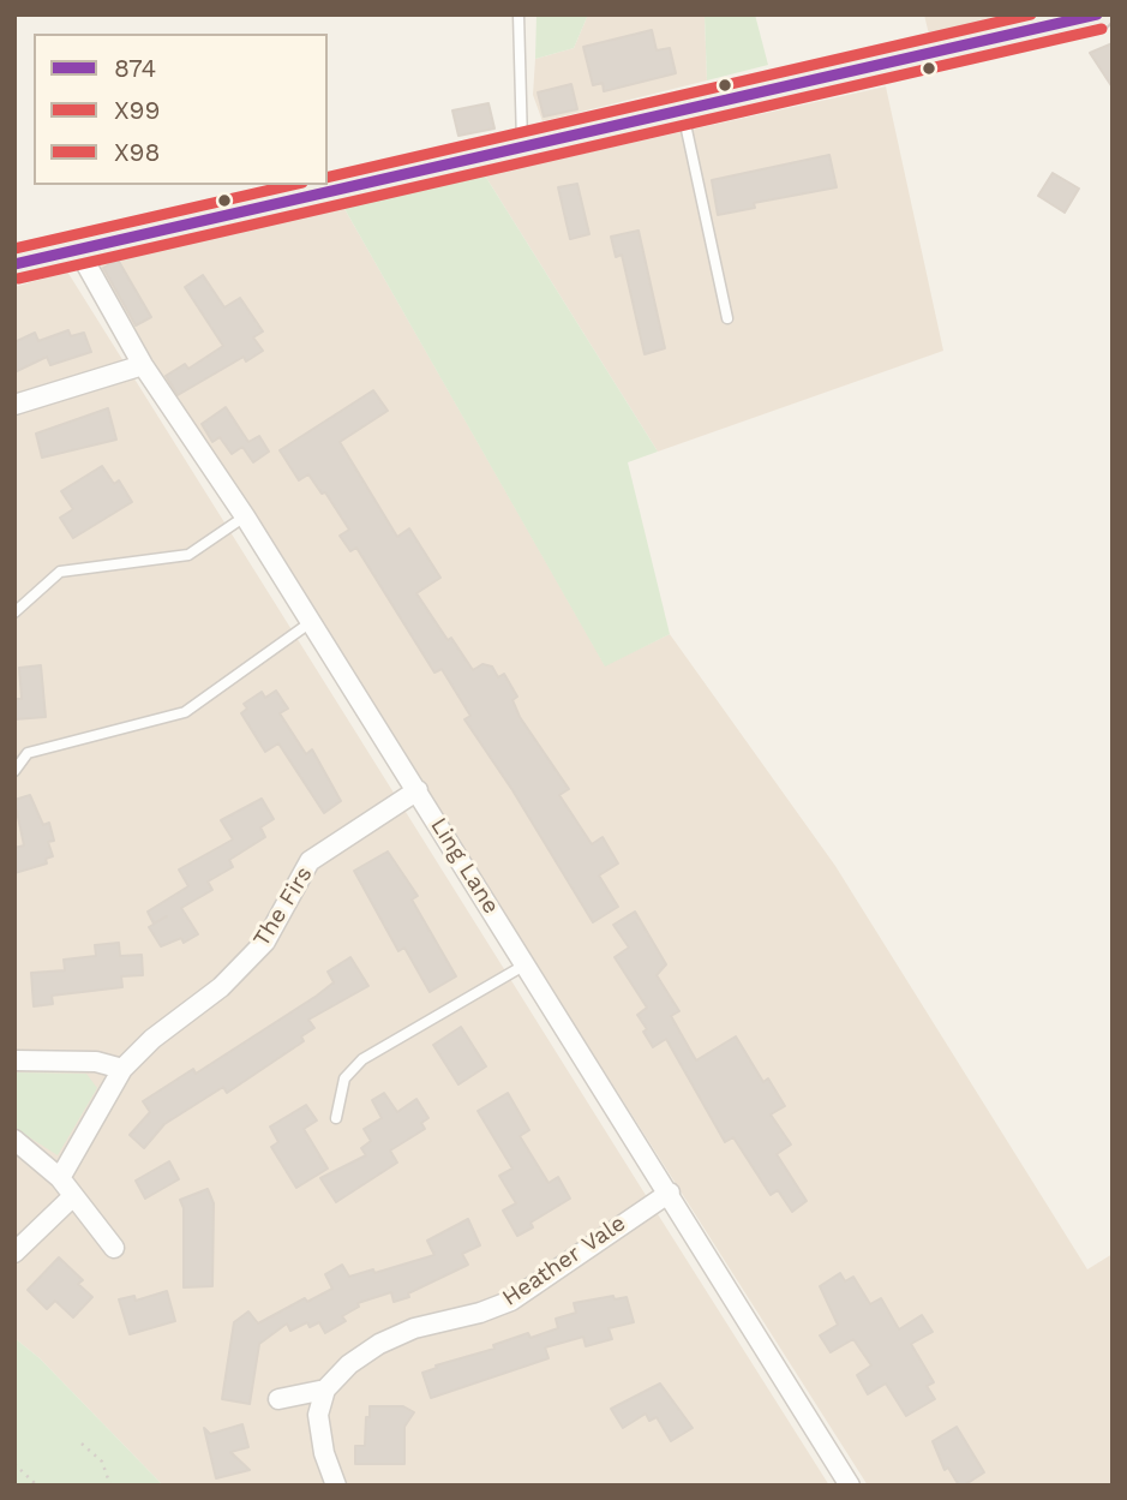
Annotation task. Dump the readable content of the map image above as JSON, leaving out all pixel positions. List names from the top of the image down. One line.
{"streets":{"street":["Ling Lane","The Firs","Heather Vale"]},"crossings":[["Ling Lane","The Firs"],["Ling Lane","Heather Vale"]],"lines":["transit line 874","transit line X98","transit line X99"],"legend":["874","X99","X98"]}
